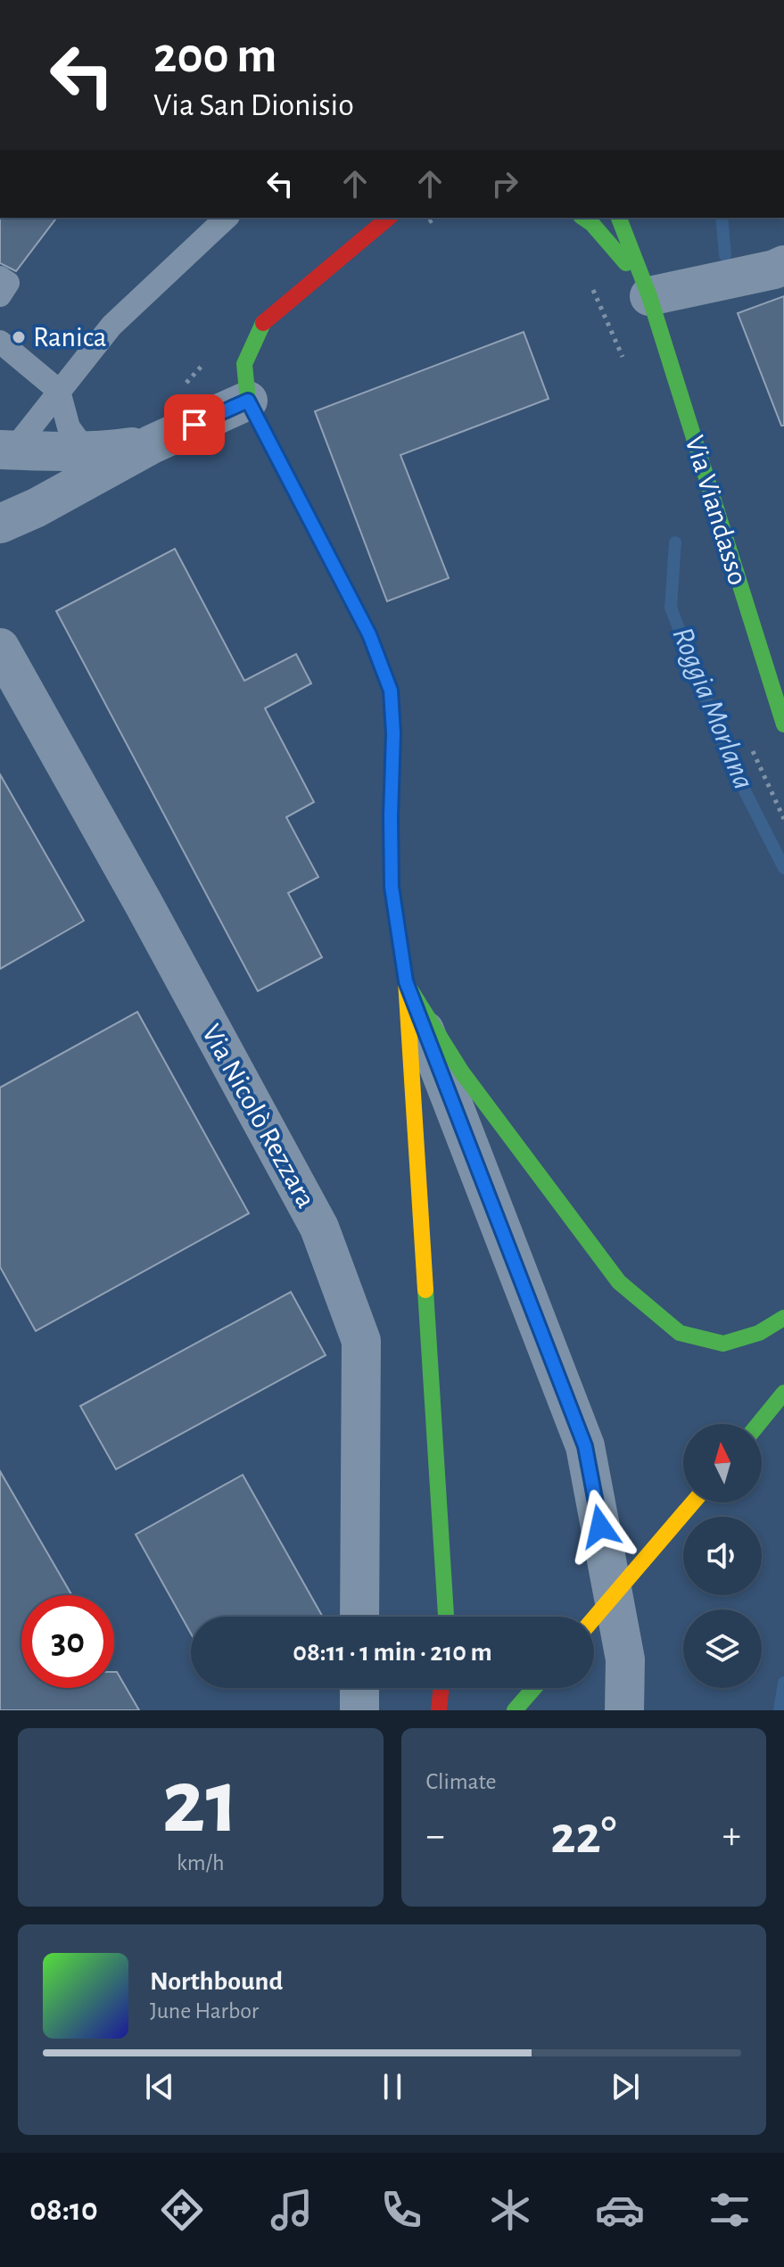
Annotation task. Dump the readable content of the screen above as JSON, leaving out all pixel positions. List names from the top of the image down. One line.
{"streets":{"main road":["Via Viandasso"],"street":["Via Nicolò Rezzara"]},"water":["Roggia Morlana"],"places":["Ranica"],"north":"top","page":{"turn":["200 m","Via San Dionisio"],"limit":"30","trip":"08:11 · 1 min · 210 m","tile":[["21","km/h"],"Climate"],"heat":["−","22°","+"],"song":["Northbound","June Harbor"],"tabs":"08:10"}}
